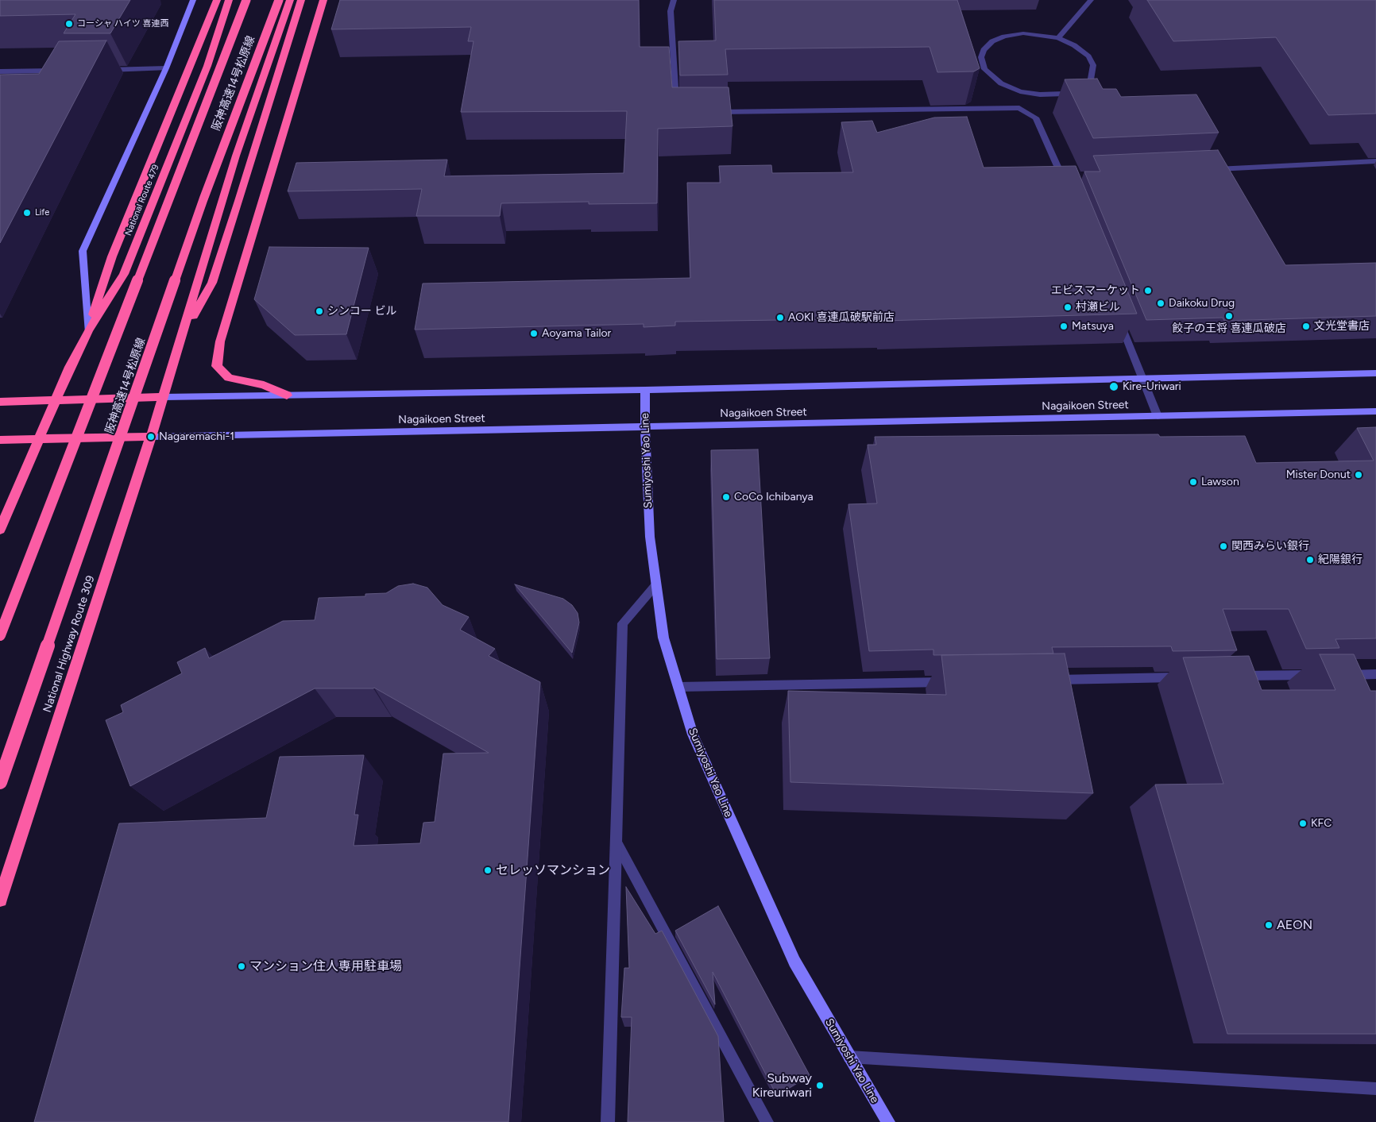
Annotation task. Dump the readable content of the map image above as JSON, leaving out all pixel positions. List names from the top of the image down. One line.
{"streets":{"highway":["阪神高速14号松原線","National Route 479","National Highway Route 309"],"main road":["Nagaikoen Street","Sumiyoshi Yao Line"]},"crossings":[["Nagaikoen Street","Sumiyoshi Yao Line"],["Nagaikoen Street","National Highway Route 309"]],"places":["コーシャ ハイツ 喜連西","Life","エビスマーケット","Daikoku Drug","村瀬ビル","シンコー ビル","餃子の王将 喜連瓜破店","AOKI 喜連瓜破駅前店","Matsuya","文光堂書店","Aoyama Tailor","Kire-Uriwari","Nagaremachi-1","Mister Donut","Lawson","CoCo Ichibanya","関西みらい銀行","紀陽銀行","KFC","セレッソマンション","AEON","マンション住人専用駐車場","Subway Kireuriwari"]}
